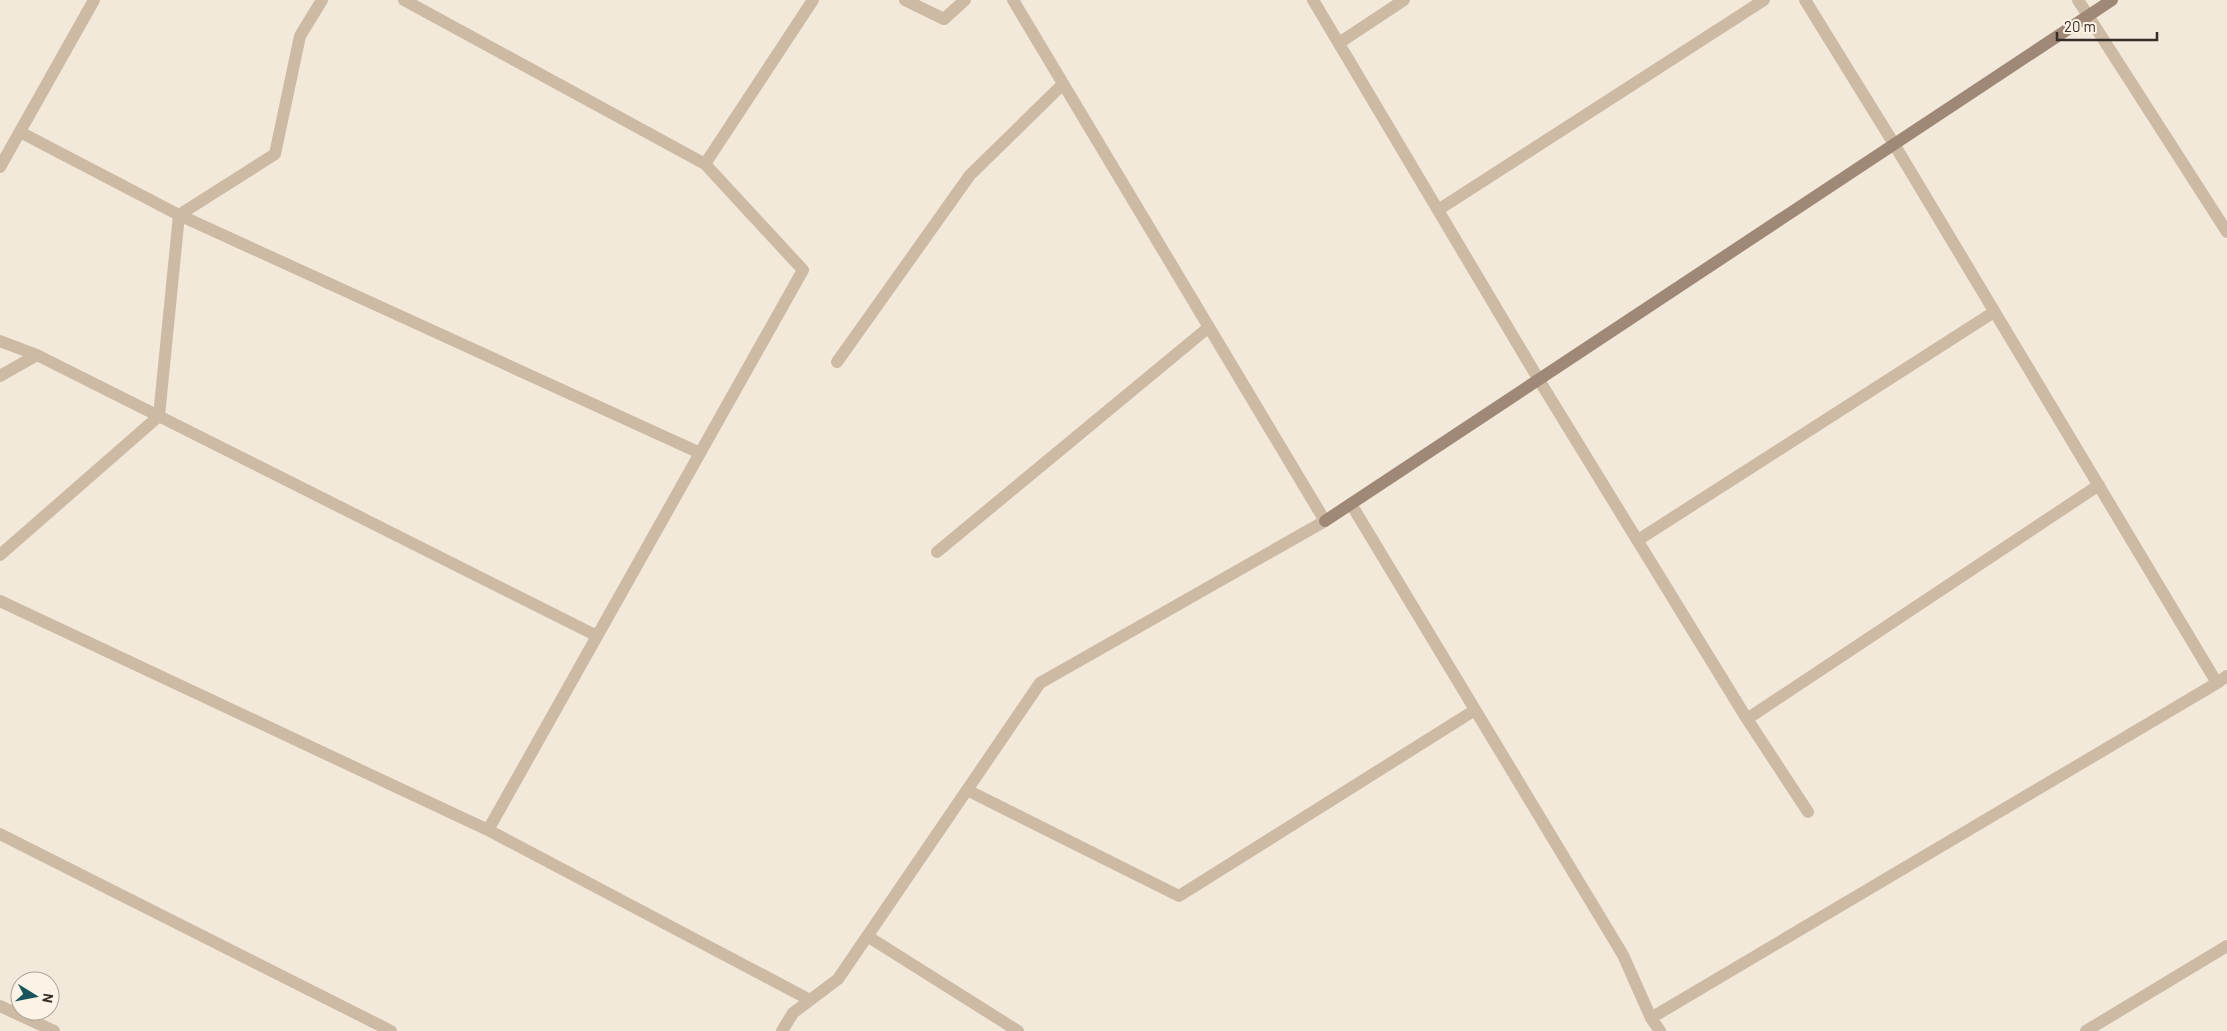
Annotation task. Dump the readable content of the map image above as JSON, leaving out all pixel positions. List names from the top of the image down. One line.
{"scale_bar":"20 m","north":"right"}
